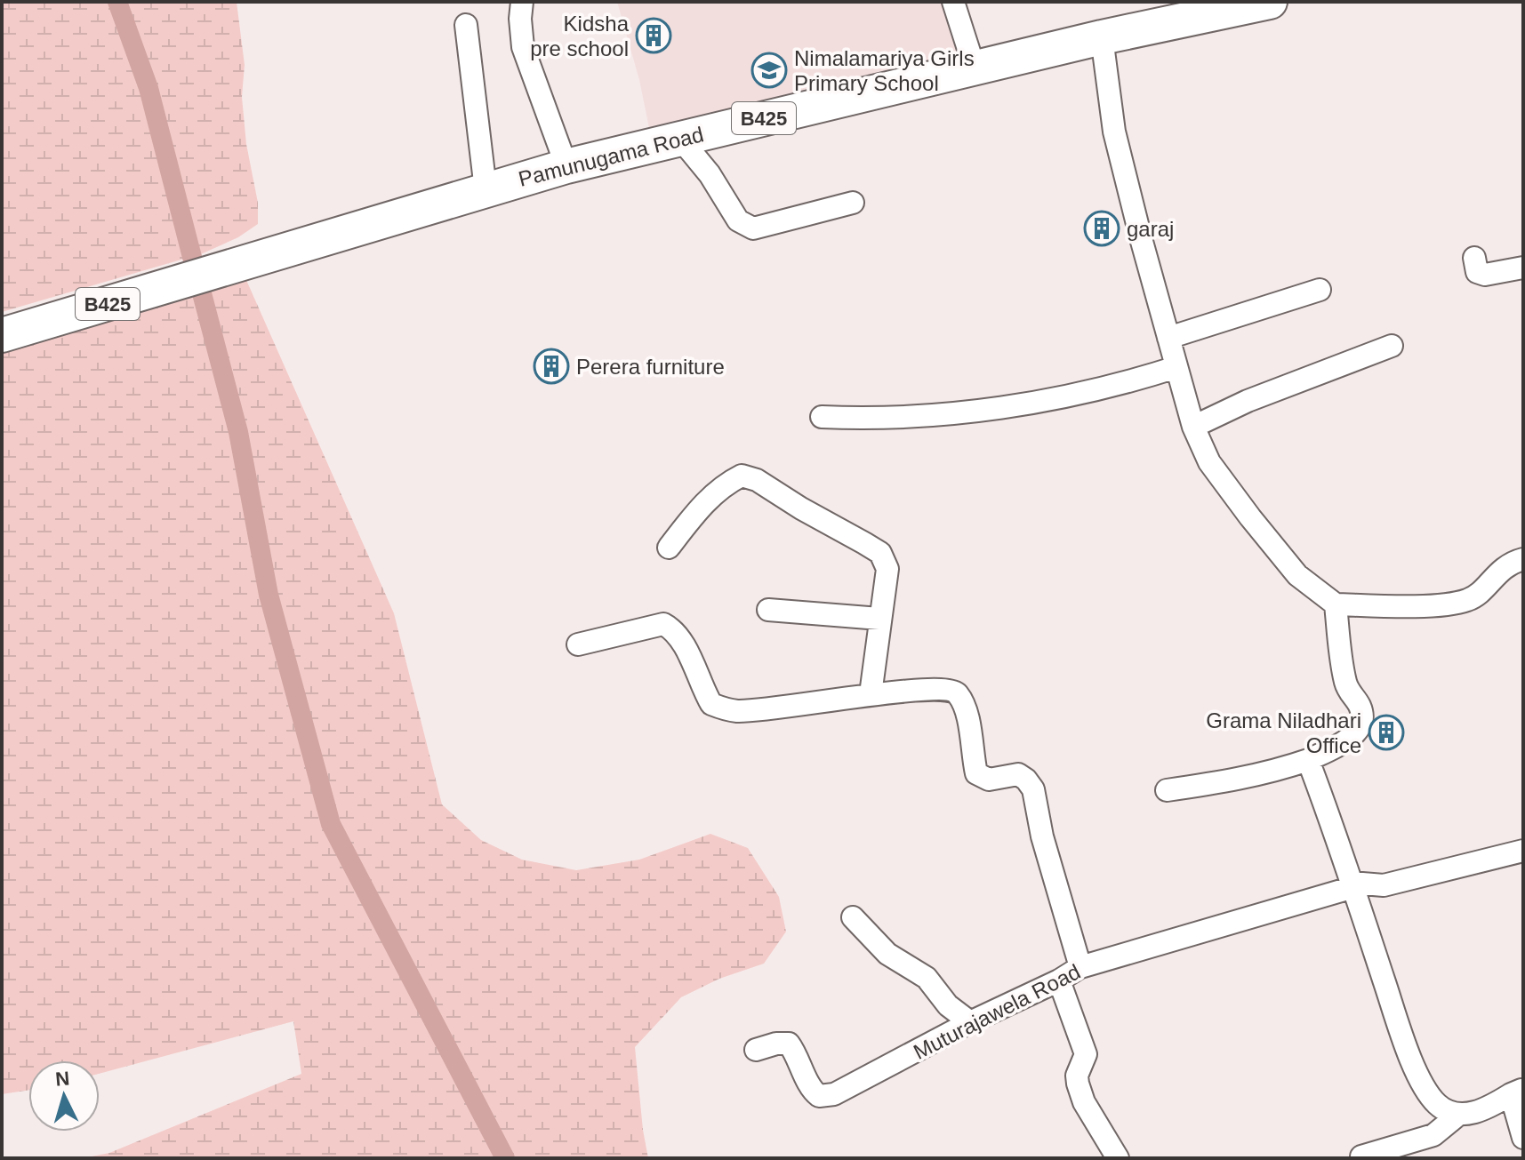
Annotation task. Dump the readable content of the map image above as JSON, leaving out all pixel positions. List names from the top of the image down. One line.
{"streets":{"main road":["B425","Pamunugama Road"],"street":["Muturajawela Road"]},"places":{"building":["Kidsha pre school","garaj","Perera furniture","Grama Niladhari Office"],"school or university":["Nimalamariya Girls Primary School"]},"north":"top"}
